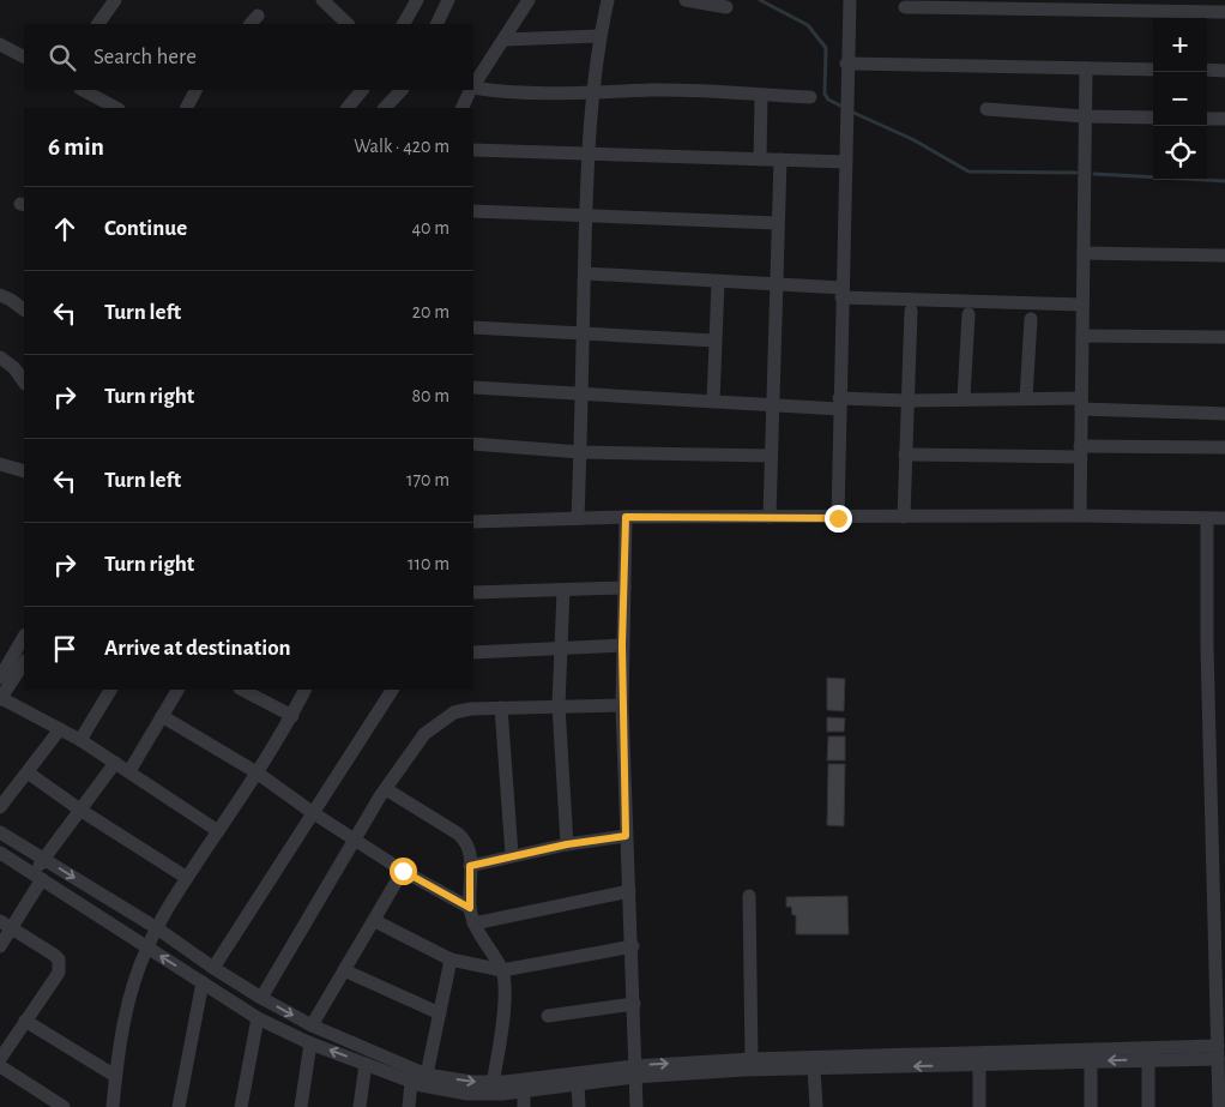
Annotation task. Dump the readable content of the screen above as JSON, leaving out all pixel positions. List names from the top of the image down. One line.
{"page":{"map_buttons":["+","−"],"search":"Search here","heading":["6 min","Walk · 420 m"],"list":[["Continue","40 m"],["Turn left","20 m"],["Turn right","80 m"],["Turn left","170 m"],["Turn right","110 m"],"Arrive at destination"]}}
